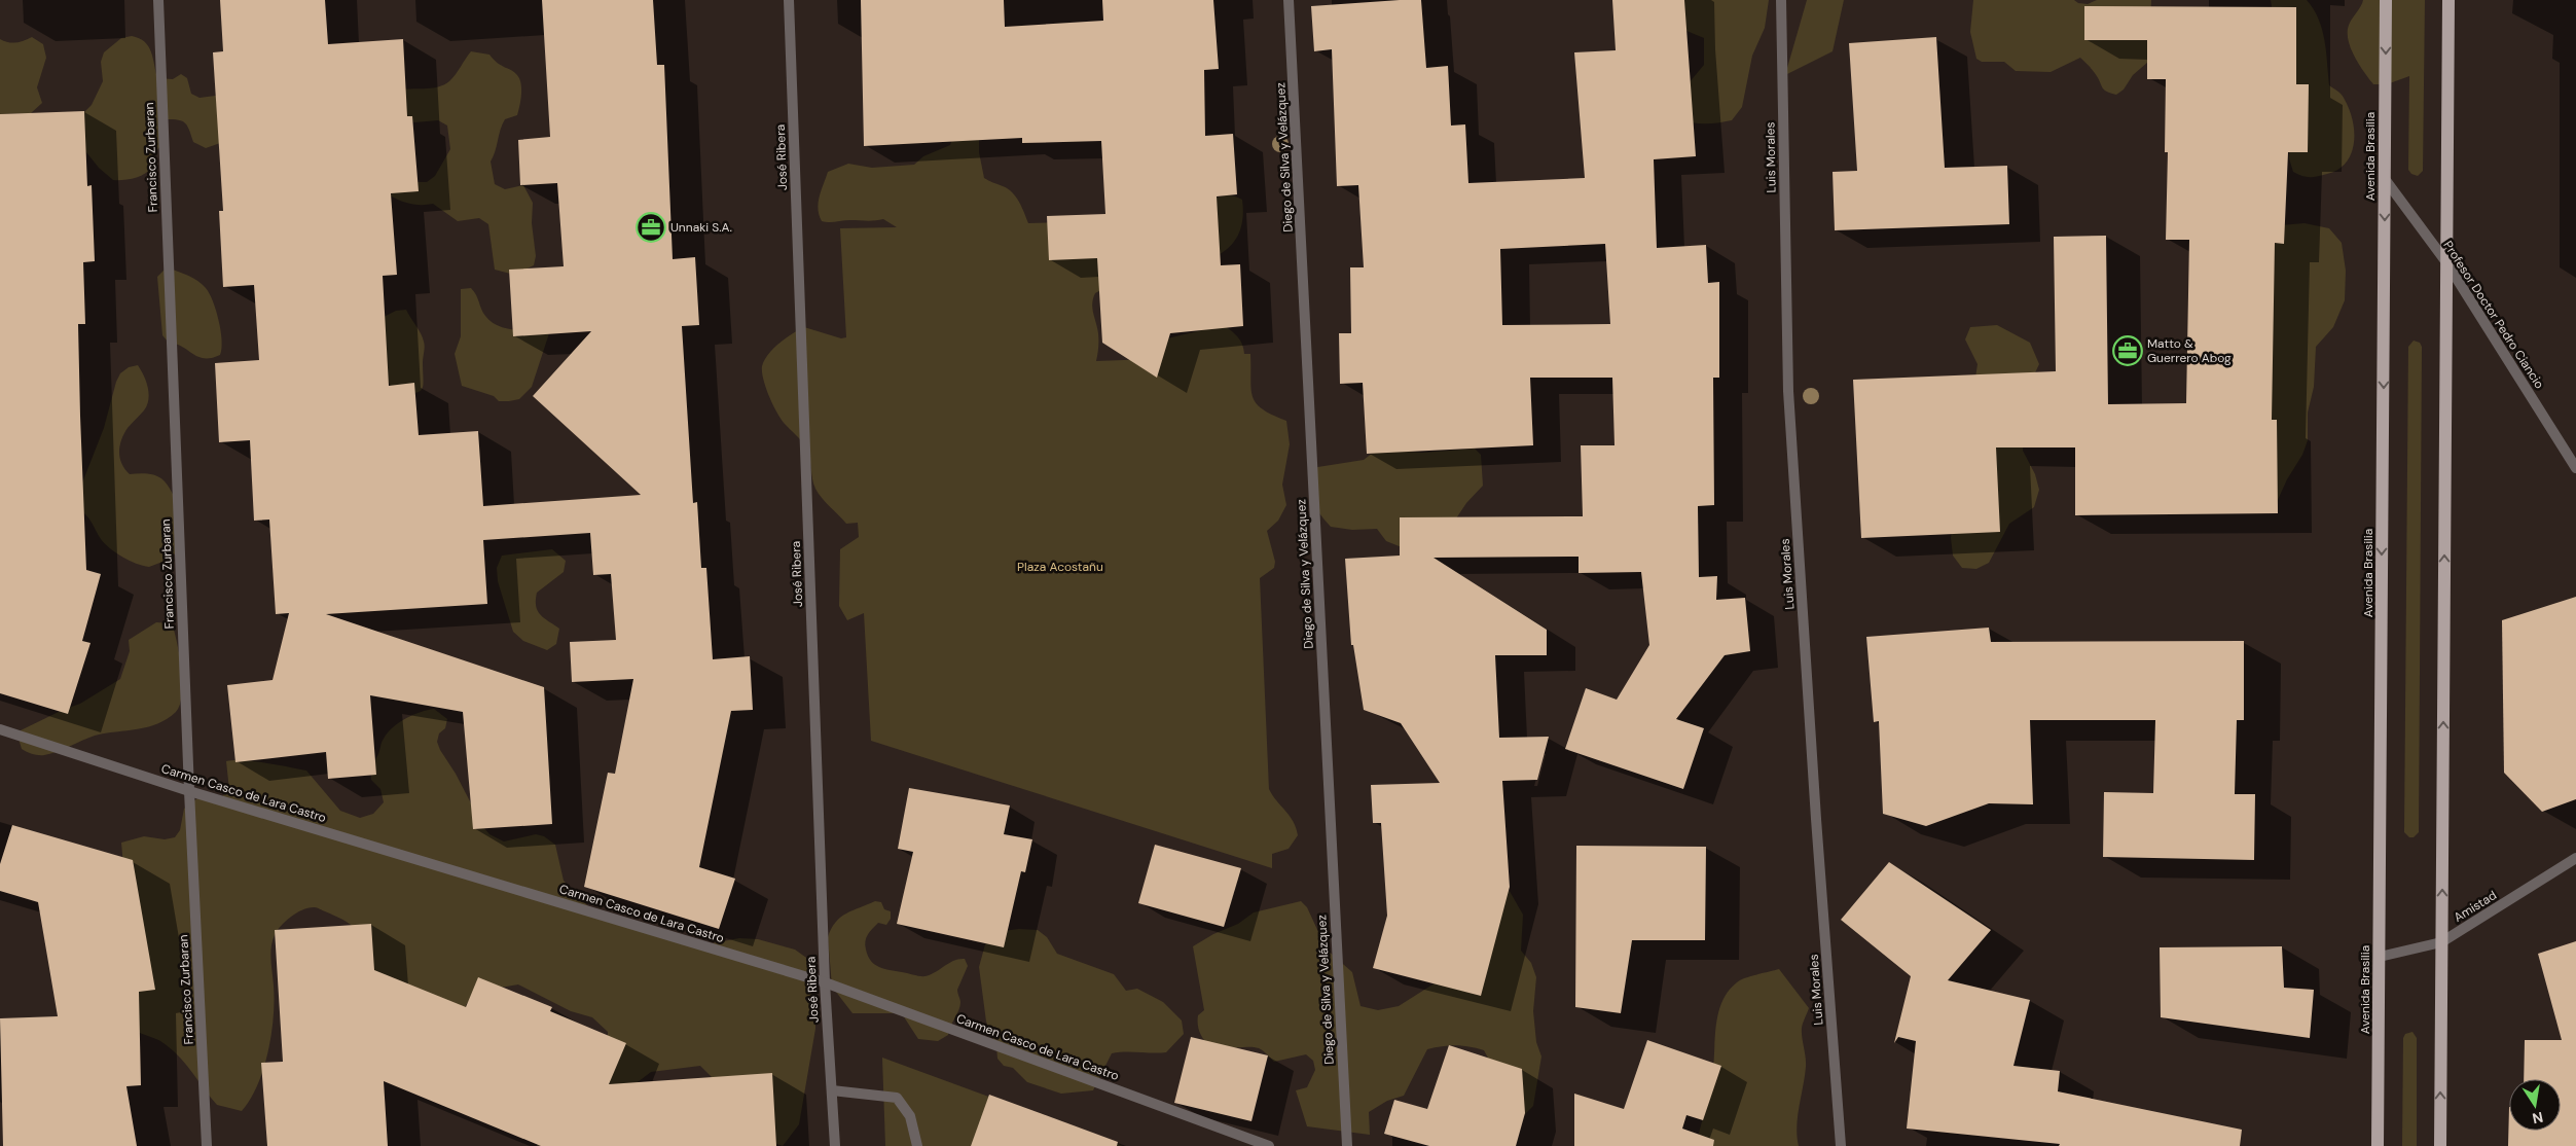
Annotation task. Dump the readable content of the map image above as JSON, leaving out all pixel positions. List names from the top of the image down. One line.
{"streets":{"main road":["Avenida Brasilia"],"street":["Francisco Zurbaran","José Ribera","Diego de Silva y Velázquez","Luis Morales","Profesor Doctor Pedro Ciancio","Carmen Casco de Lara Castro","Amistad"]},"crossings":[["Avenida Brasilia","Profesor Doctor Pedro Ciancio"],["Avenida Brasilia","Amistad"],["Francisco Zurbaran","Carmen Casco de Lara Castro"],["José Ribera","Carmen Casco de Lara Castro"]],"parks":["Plaza Acostañu"],"places":{"office":["Unnaki S.A.","Matto & Guerrero Abog"]},"north":"bottom"}
